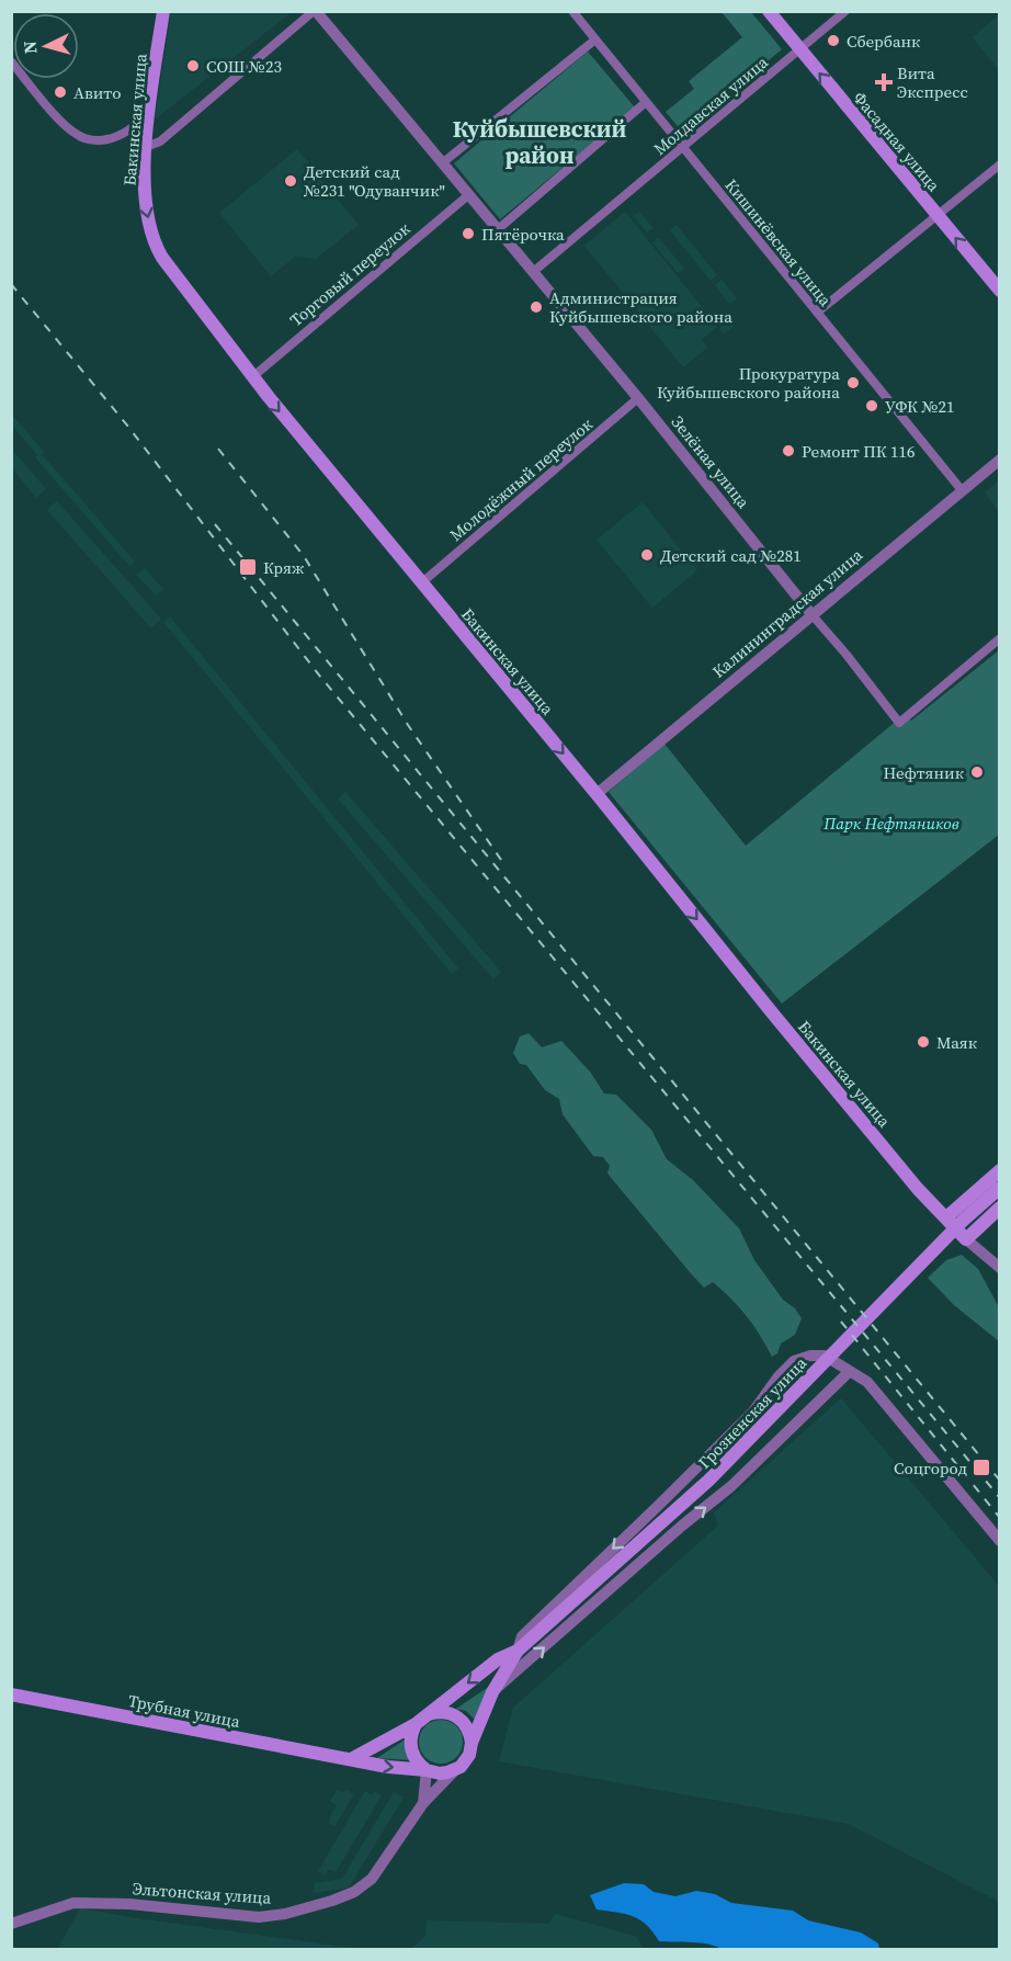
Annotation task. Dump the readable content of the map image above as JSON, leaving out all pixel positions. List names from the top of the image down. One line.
{"streets":{"main road":["Бакинская улица","Фасадная улица","Грозненская улица","Трубная улица"],"street":["Молдавская улица","Кишинёвская улица","Торговый переулок","Зелёная улица","Молодёжный переулок","Калининградская улица","Эльтонская улица"]},"crossings":[["Молдавская улица","Фасадная улица"],["Молдавская улица","Кишинёвская улица"],["Молдавская улица","Зелёная улица"],["Бакинская улица","Торговый переулок"],["Бакинская улица","Молодёжный переулок"],["Бакинская улица","Калининградская улица"],["Кишинёвская улица","Калининградская улица"],["Торговый переулок","Зелёная улица"],["Зелёная улица","Молодёжный переулок"],["Зелёная улица","Калининградская улица"],["Трубная улица","Эльтонская улица"]],"one_way":["Бакинская улица","Фасадная улица"],"districts":["Куйбышевский район"],"parks":["Парк Нефтяников"],"places":{"other":["Сбербанк","СОШ №23","Авито","Детский сад №231 \"Одуванчик\"","Пятёрочка","Администрация Куйбышевского района","Прокуратура Куйбышевского района","УФК №21","Ремонт ПК 116","Детский сад №281","Нефтяник","Маяк"],"health":["Вита Экспресс"],"transit":["Кряж","Соцгород"]},"north":"left"}
